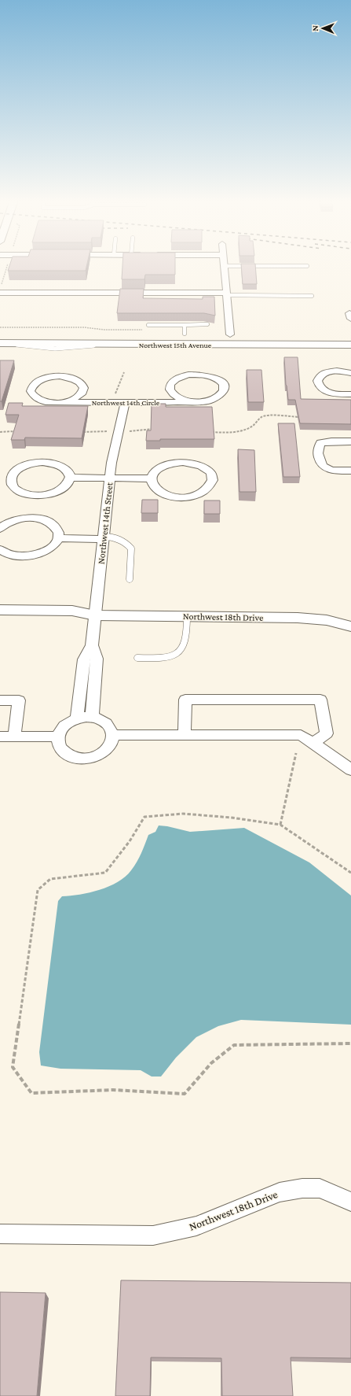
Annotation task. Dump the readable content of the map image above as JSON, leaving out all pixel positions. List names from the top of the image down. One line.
{"streets":{"street":["Northwest 15th Avenue","Northwest 14th Circle","Northwest 14th Street","Northwest 18th Drive"]},"crossings":[["Northwest 14th Circle","Northwest 14th Street"],["Northwest 14th Street","Northwest 18th Drive"]],"north":"left"}
